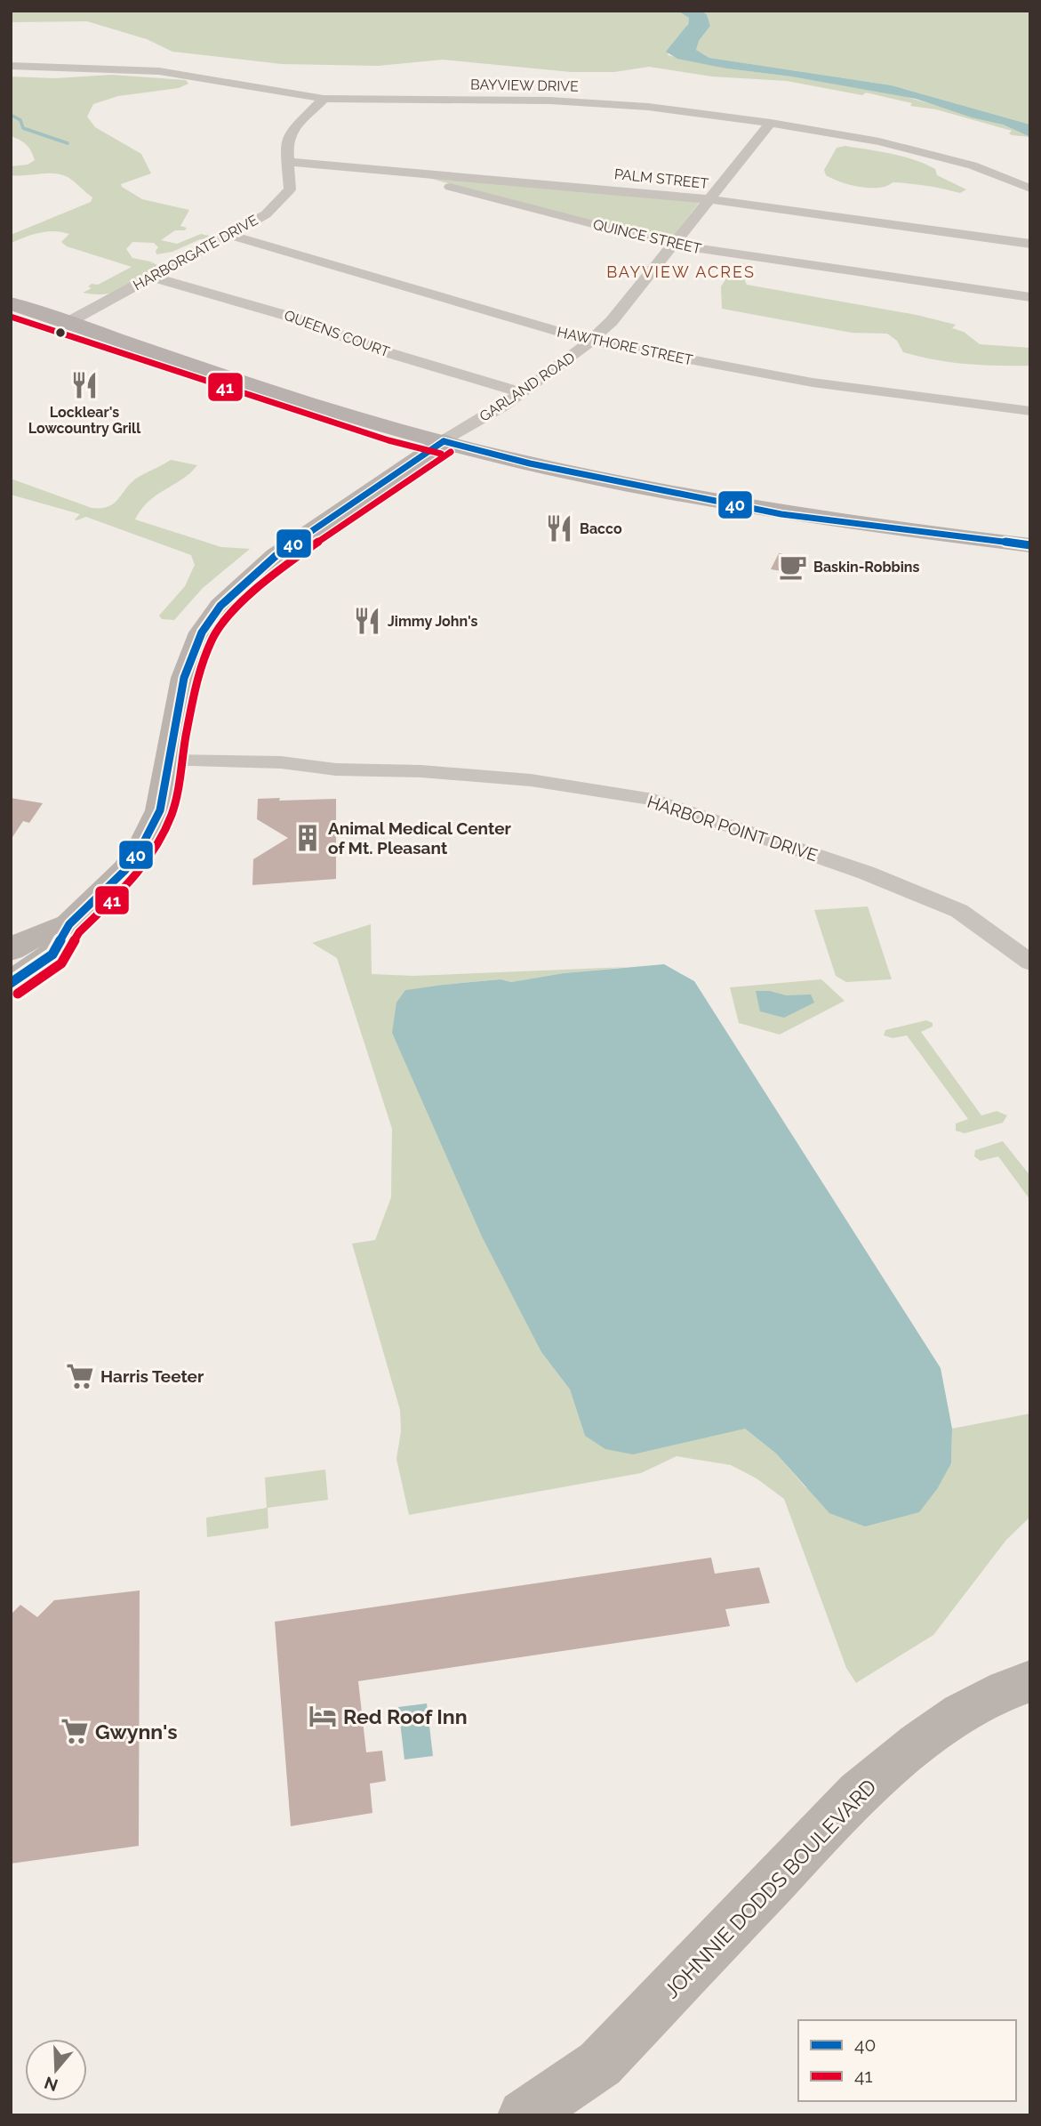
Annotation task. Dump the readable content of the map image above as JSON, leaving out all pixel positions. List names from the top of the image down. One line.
{"streets":{"street":["BAYVIEW DRIVE","PALM STREET","QUINCE STREET","HARBORGATE DRIVE","QUEENS COURT","HAWTHORE STREET","GARLAND ROAD","HARBOR POINT DRIVE","JOHNNIE DODDS BOULEVARD"]},"crossings":[["BAYVIEW DRIVE","HARBORGATE DRIVE"],["BAYVIEW DRIVE","GARLAND ROAD"],["PALM STREET","QUINCE STREET"],["PALM STREET","HARBORGATE DRIVE"],["PALM STREET","GARLAND ROAD"],["QUINCE STREET","GARLAND ROAD"],["HARBORGATE DRIVE","QUEENS COURT"],["HARBORGATE DRIVE","HAWTHORE STREET"],["QUEENS COURT","GARLAND ROAD"],["HAWTHORE STREET","GARLAND ROAD"]],"districts":["BAYVIEW ACRES"],"places":{"restaurant":["Locklear's Lowcountry Grill","Bacco","Jimmy John's"],"cafe":["Baskin-Robbins"],"building":["Animal Medical Center of Mt. Pleasant"],"supermarket":["Harris Teeter","Gwynn's"],"hotel":["Red Roof Inn"]},"lines":["transit line 41","transit line 40"],"legend":["40","41"],"north":"bottom"}
